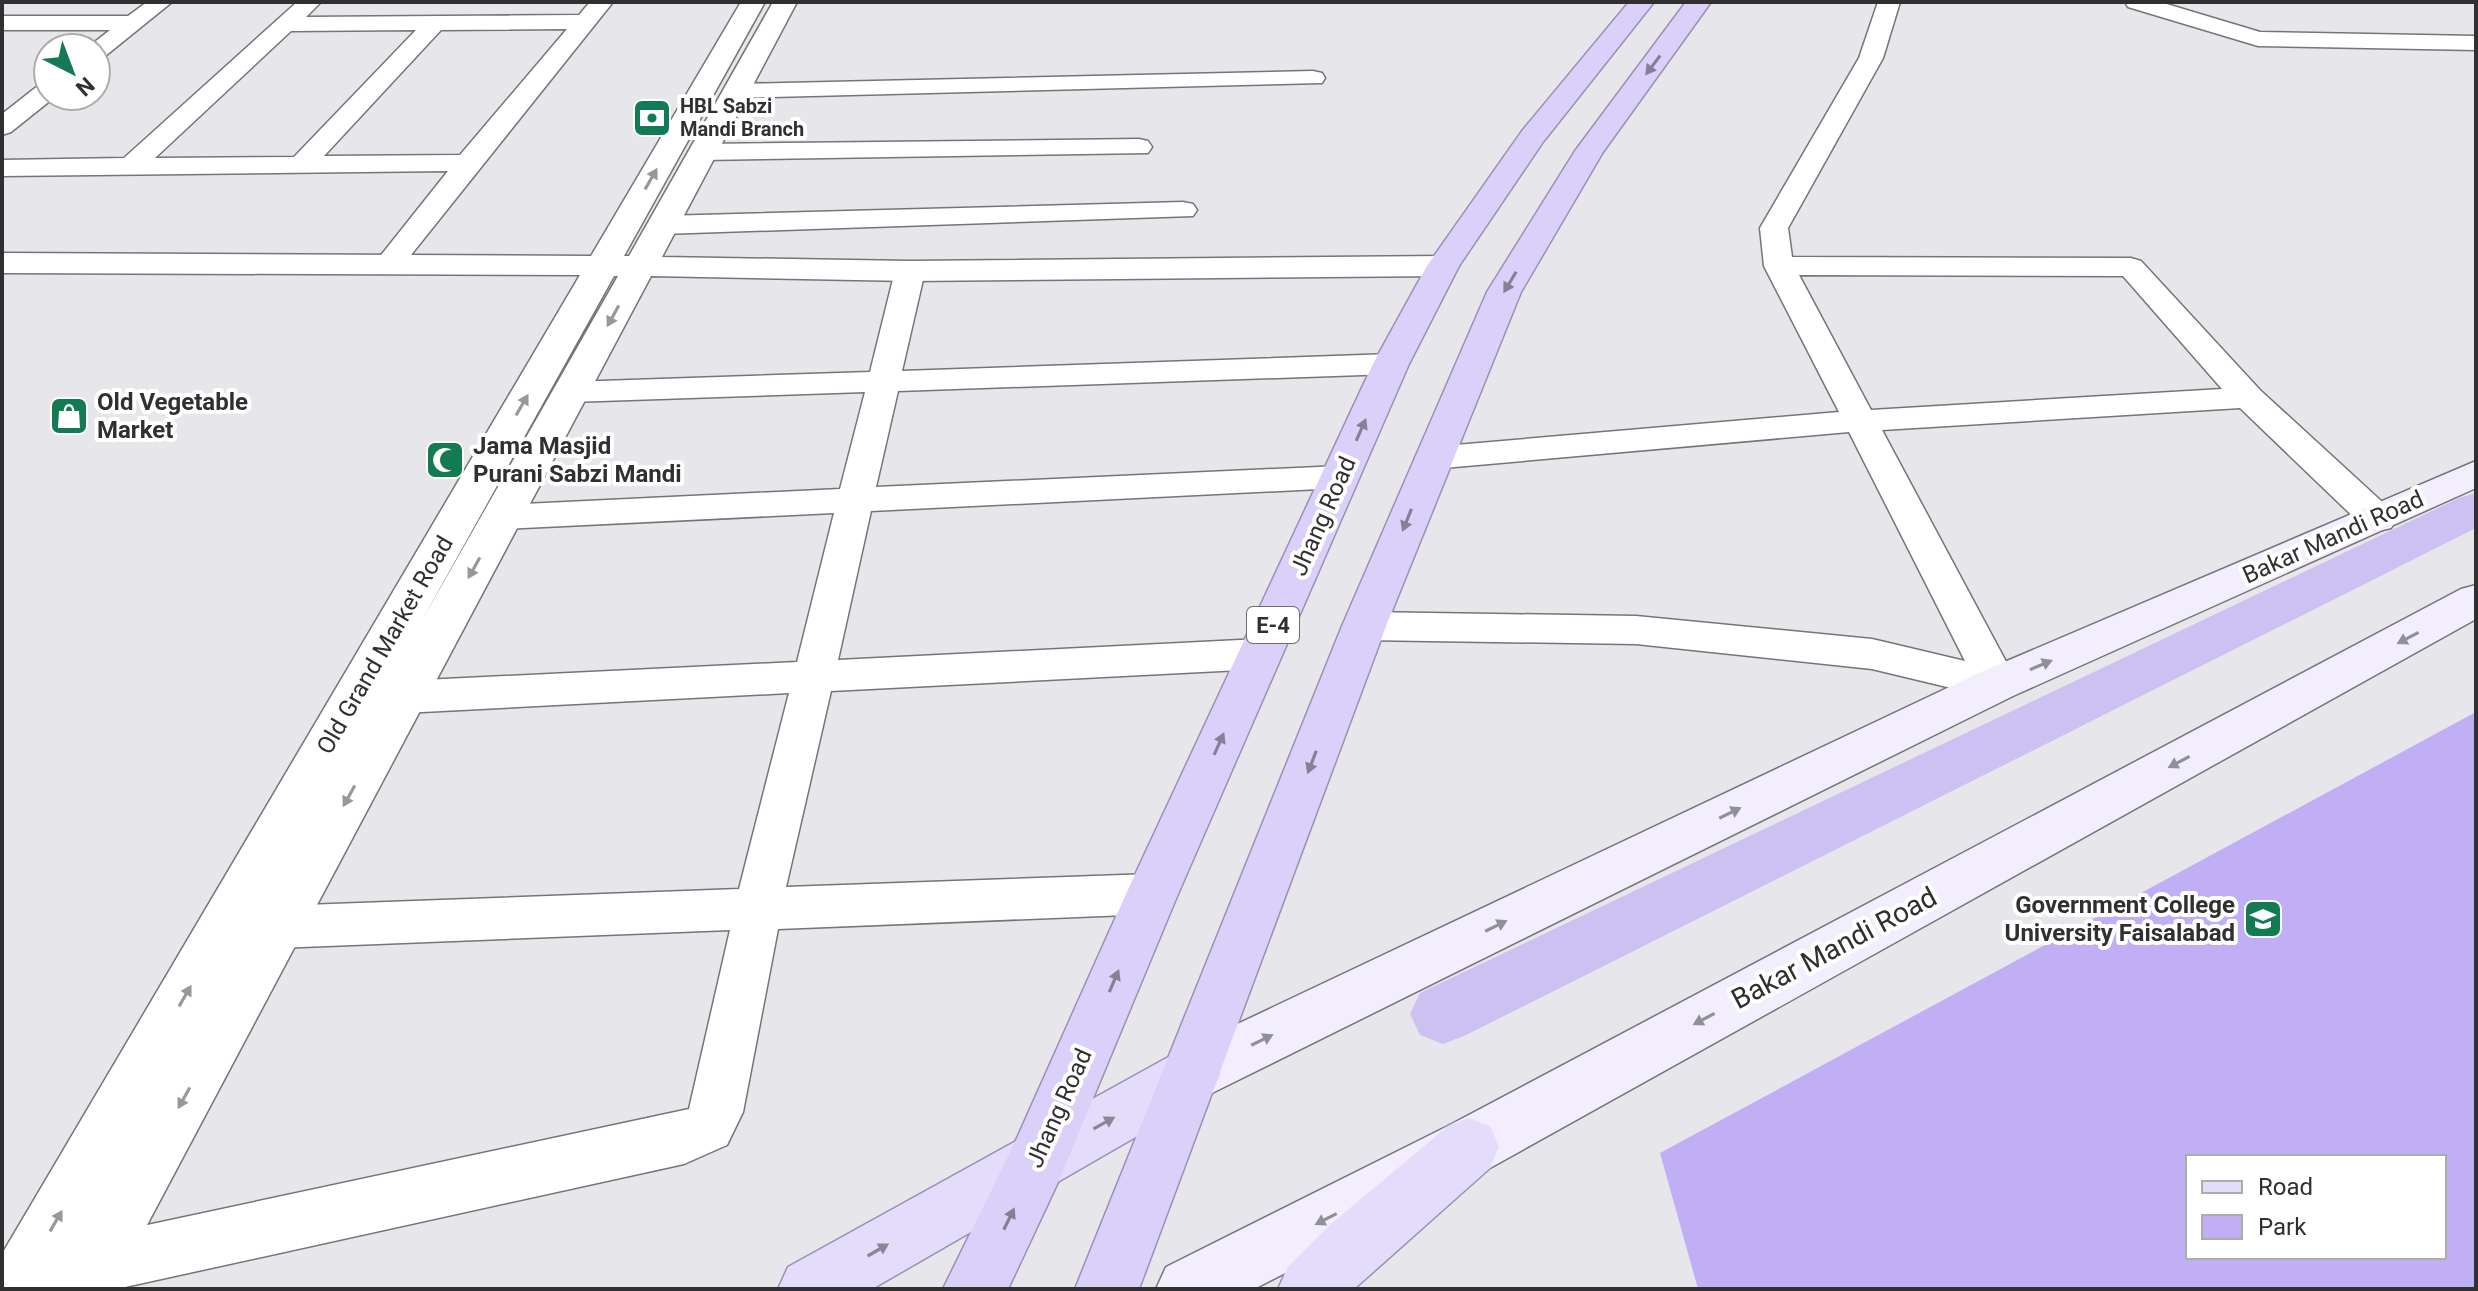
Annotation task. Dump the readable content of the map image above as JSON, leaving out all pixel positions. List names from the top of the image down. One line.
{"streets":{"highway":["Jhang Road","E-4"],"main road":["Bakar Mandi Road"],"street":["Old Grand Market Road"]},"places":{"bank":["HBL Sabzi Mandi Branch"],"shop":["Old Vegetable Market"],"mosque":["Jama Masjid Purani Sabzi Mandi"],"school or university":["Government College University Faisalabad"]},"legend":["Road","Park"],"north":"bottom right"}
